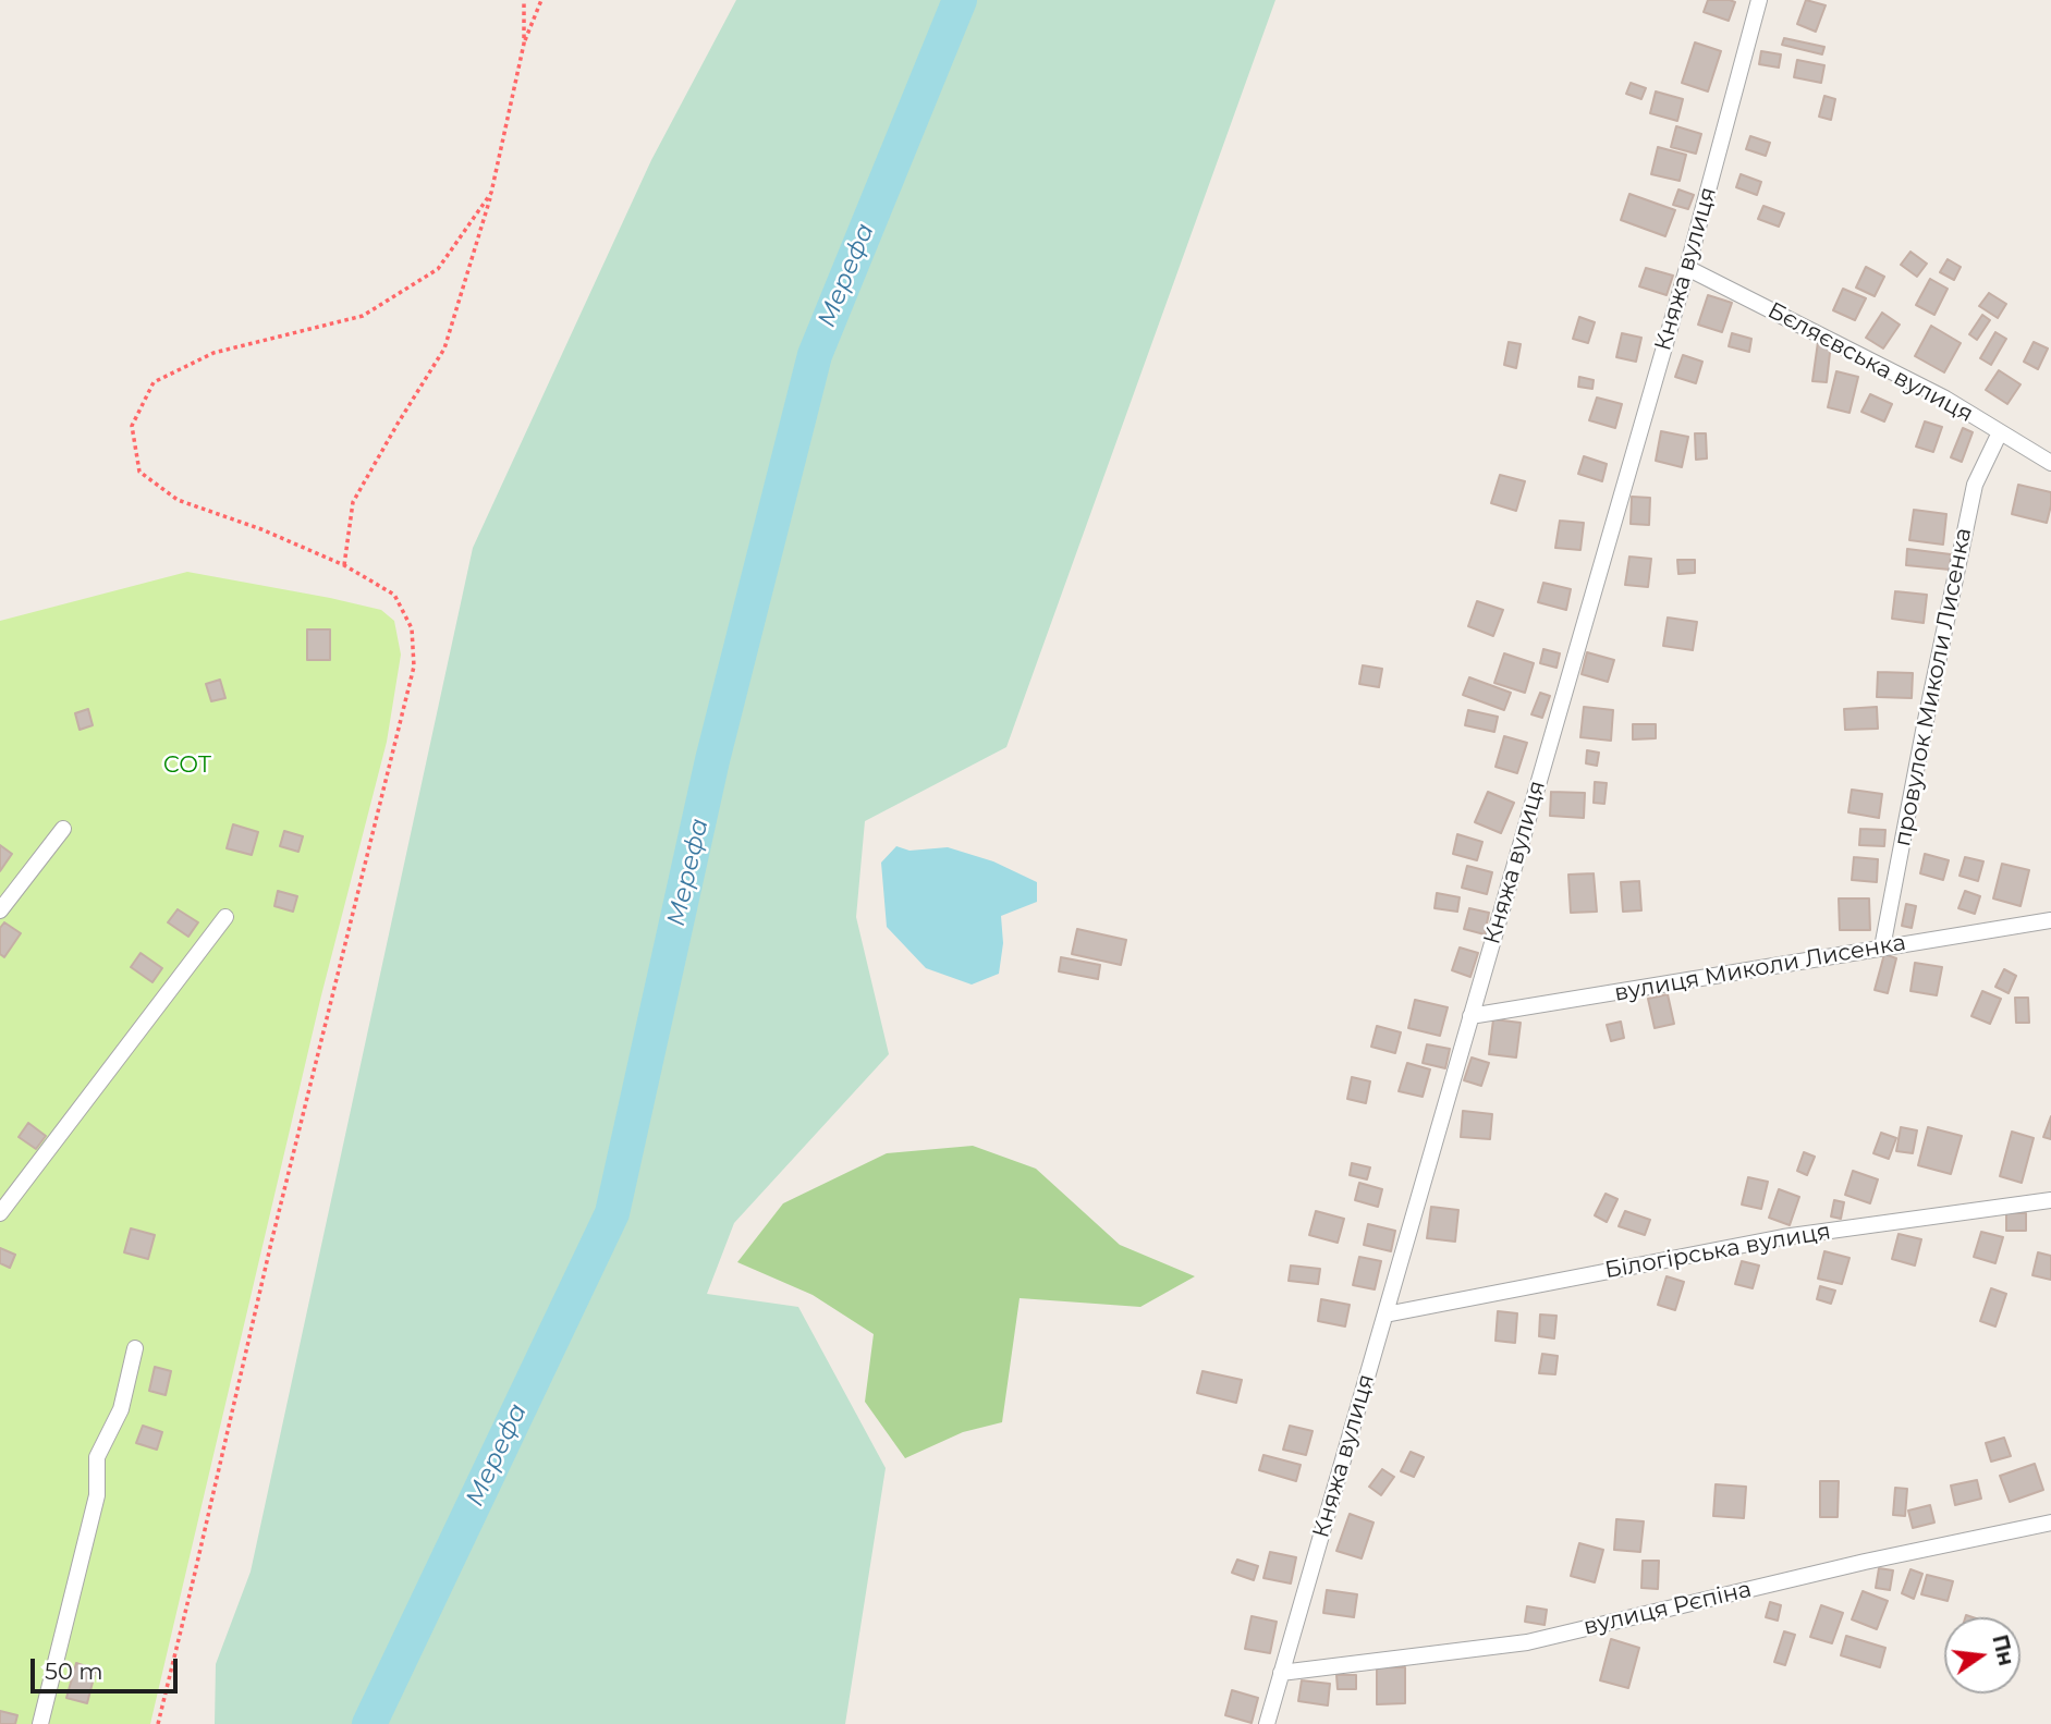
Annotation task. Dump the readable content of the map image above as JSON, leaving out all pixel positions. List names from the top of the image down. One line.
{"streets":{"street":["Княжа вулиця","Бєляєвська вулиця","провулок Миколи Лисенка","вулиця Миколи Лисенка","Білогірська вулиця","вулиця Рєпіна"]},"crossings":[["Княжа вулиця","Бєляєвська вулиця"],["Княжа вулиця","вулиця Миколи Лисенка"],["Княжа вулиця","Білогірська вулиця"],["Княжа вулиця","вулиця Рєпіна"],["Бєляєвська вулиця","провулок Миколи Лисенка"],["провулок Миколи Лисенка","вулиця Миколи Лисенка"]],"water":["Мерефа"],"parks":["СОТ"],"scale_bar":"50 m","north":"right"}
